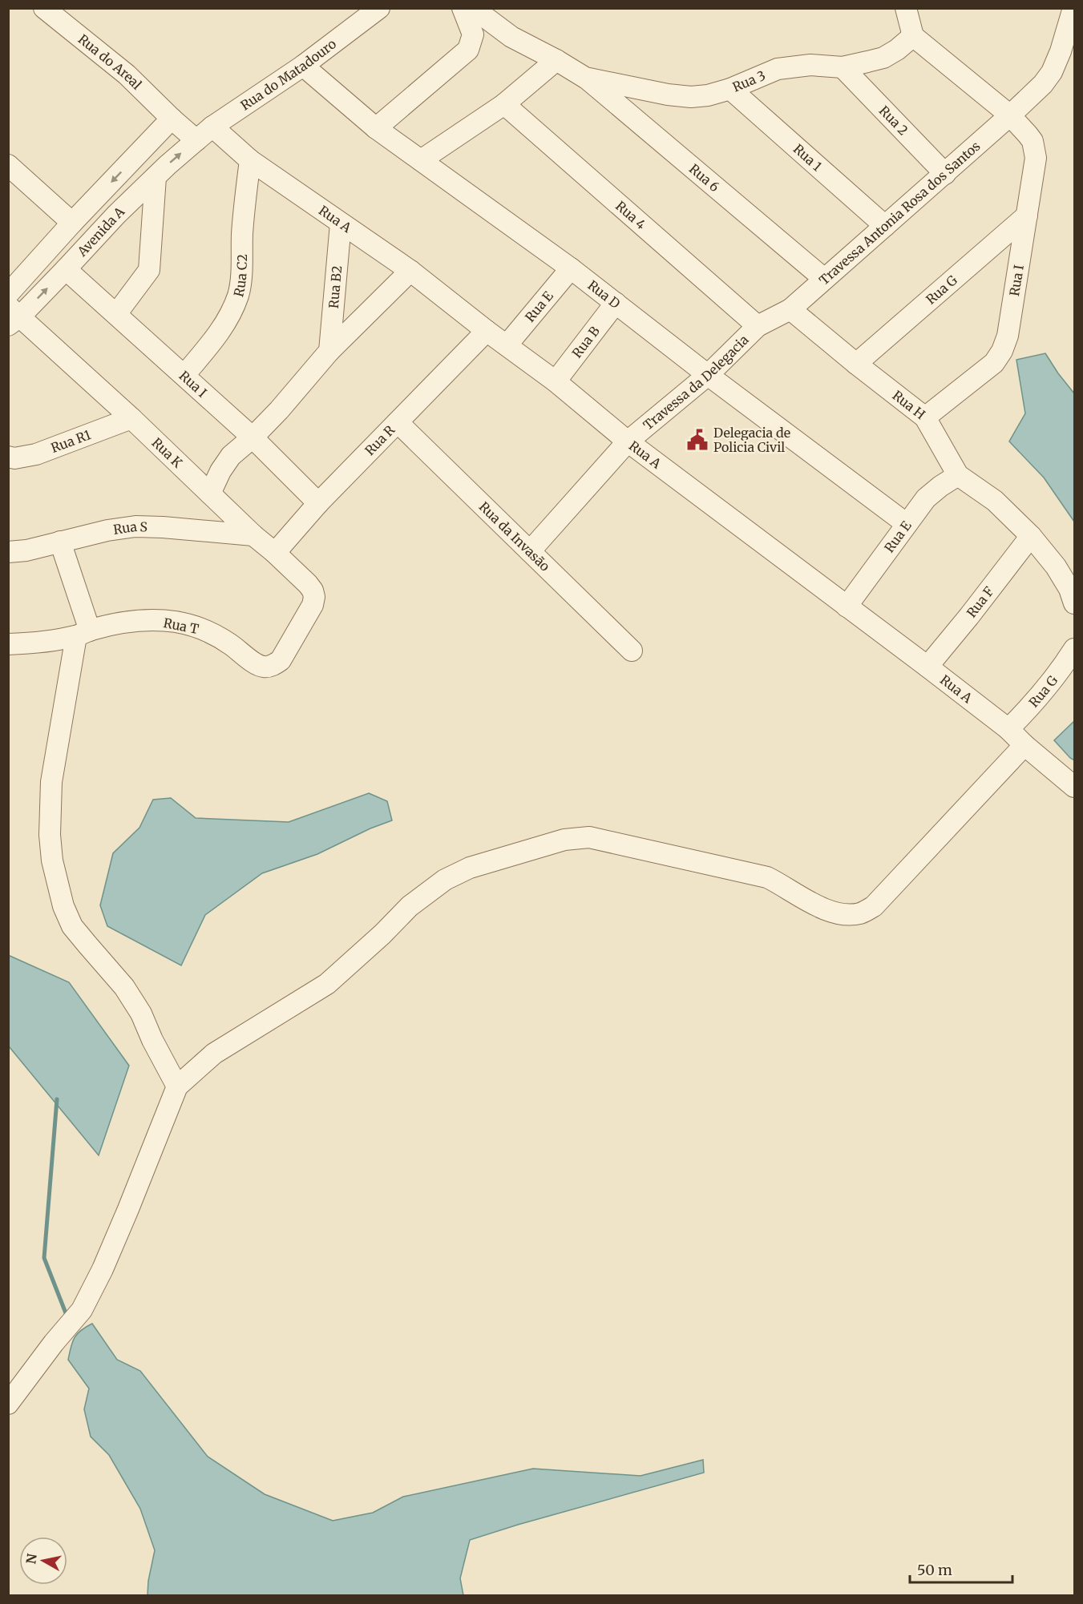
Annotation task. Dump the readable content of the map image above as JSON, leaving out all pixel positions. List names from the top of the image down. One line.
{"streets":{"street":["Rua do Areal","Rua do Matadouro","Rua 3","Rua 2","Rua 1","Rua 6","Travessa Antonia Rosa dos Santos","Rua 4","Rua A","Avenida A","Rua C2","Rua I","Rua B2","Rua G","Rua D","Rua E","Rua B","Travessa da Delegacia","Rua H","Rua R","Rua R1","Rua K","Rua S","Rua da Invasão","Rua F","Rua T"]},"crossings":[["Rua do Areal","Rua do Matadouro"],["Rua do Areal","Avenida A"],["Rua do Matadouro","Rua A"],["Rua do Matadouro","Avenida A"],["Rua do Matadouro","Rua D"],["Rua 3","Rua 2"],["Rua 3","Rua 1"],["Rua 3","Rua 6"],["Rua 2","Travessa Antonia Rosa dos Santos"],["Rua 1","Travessa Antonia Rosa dos Santos"],["Rua 6","Travessa Antonia Rosa dos Santos"],["Travessa Antonia Rosa dos Santos","Rua I"],["Travessa Antonia Rosa dos Santos","Travessa da Delegacia"],["Travessa Antonia Rosa dos Santos","Rua H"],["Rua 4","Travessa da Delegacia"],["Rua A","Rua C2"],["Rua A","Rua B2"],["Rua A","Rua G"],["Rua A","Rua E"],["Rua A","Rua B"],["Rua A","Travessa da Delegacia"],["Rua A","Rua R"],["Rua A","Rua F"],["Avenida A","Rua I"],["Avenida A","Rua K"],["Rua C2","Rua I"],["Rua I","Rua G"],["Rua I","Rua H"],["Rua I","Rua R"],["Rua G","Rua H"],["Rua D","Rua E"],["Rua D","Rua B"],["Rua D","Travessa da Delegacia"],["Rua E","Rua H"],["Travessa da Delegacia","Rua H"],["Travessa da Delegacia","Rua da Invasão"],["Rua H","Rua F"],["Rua R","Rua K"],["Rua R","Rua da Invasão"],["Rua R1","Rua K"],["Rua K","Rua S"],["Rua K","Rua T"]],"places":{"public building":["Delegacia de Policia Civil"]},"scale_bar":"50 m","north":"left"}
